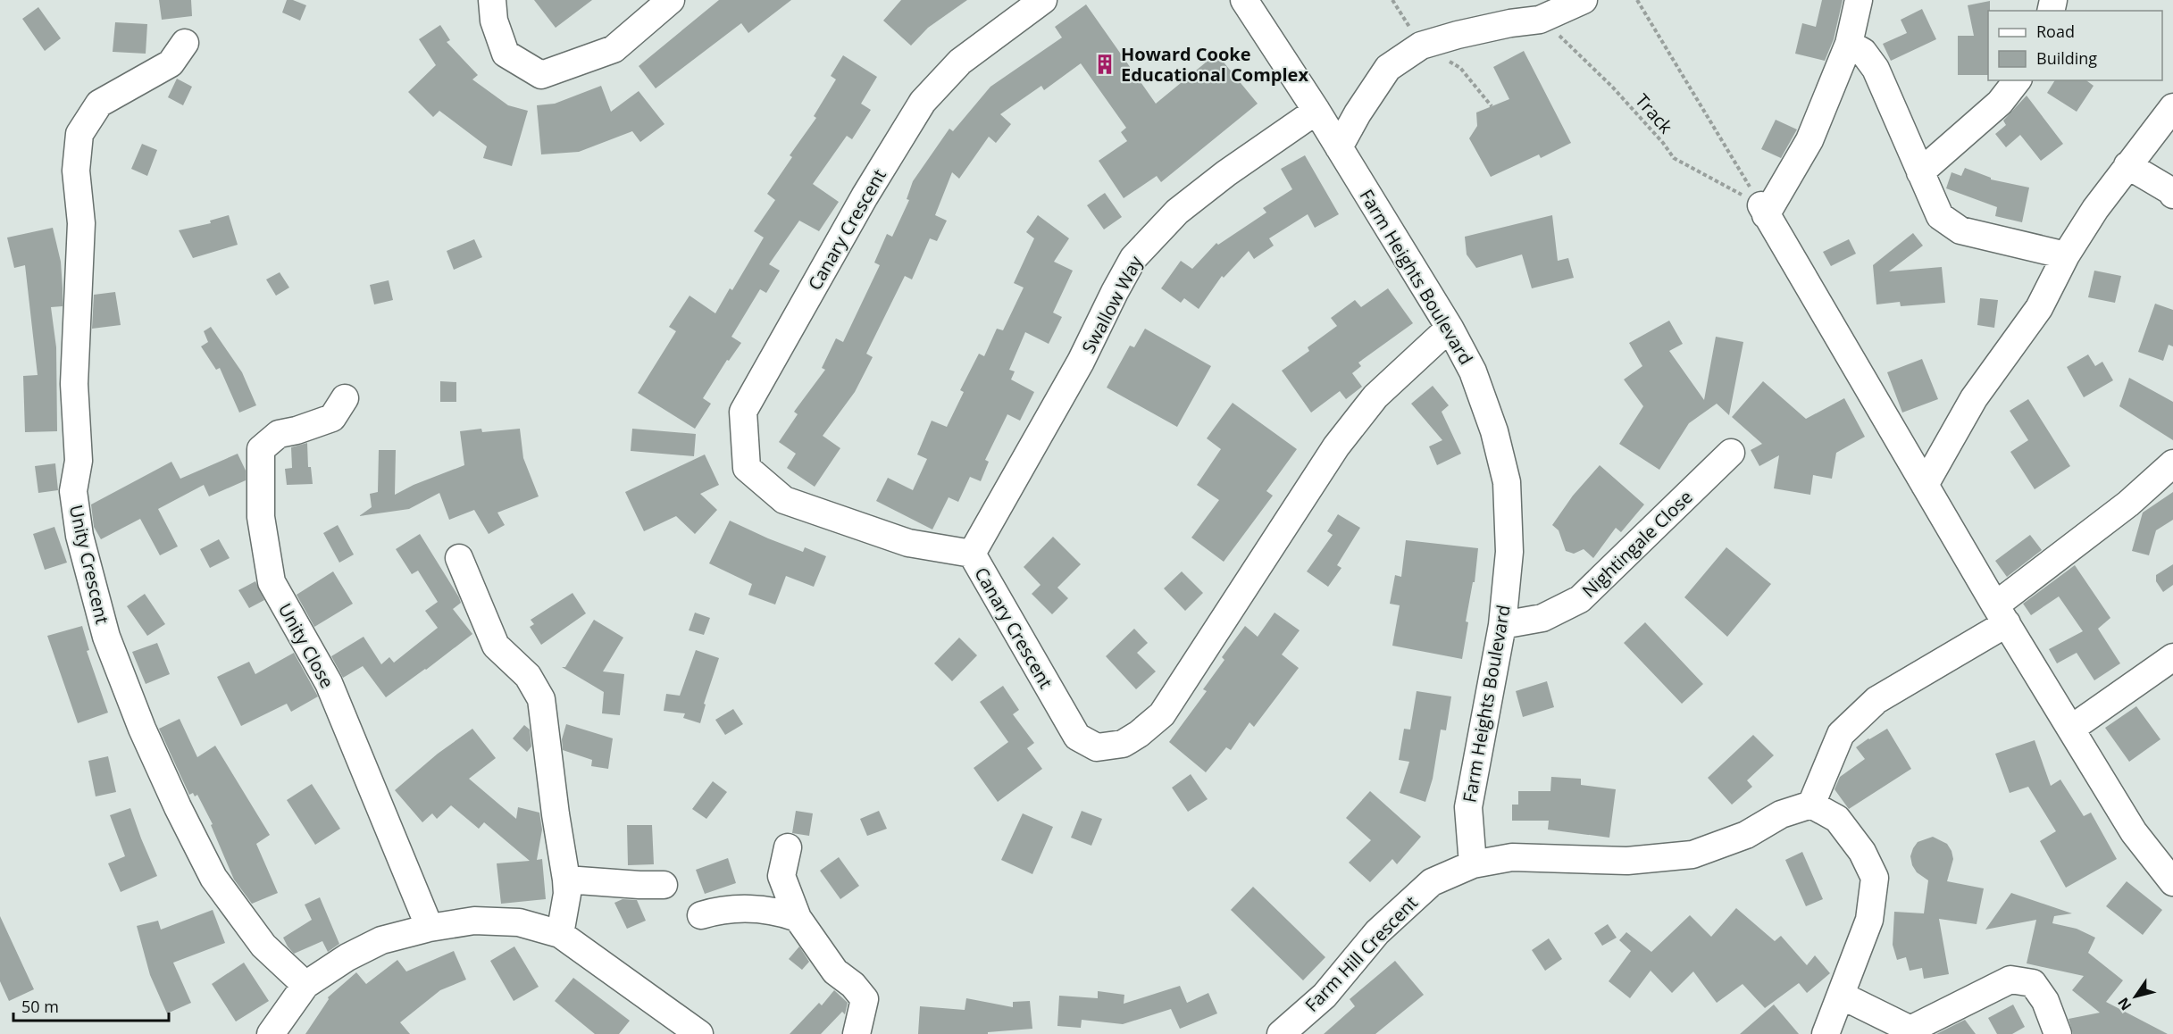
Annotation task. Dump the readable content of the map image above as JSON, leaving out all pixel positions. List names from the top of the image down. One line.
{"streets":{"street":["Canary Crescent","Farm Heights Boulevard","Swallow Way","Nightingale Close","Unity Crescent","Unity Close","Farm Hill Crescent"],"path":["Track"]},"crossings":[["Canary Crescent","Farm Heights Boulevard"],["Canary Crescent","Swallow Way"],["Farm Heights Boulevard","Swallow Way"],["Farm Heights Boulevard","Nightingale Close"],["Farm Heights Boulevard","Farm Hill Crescent"]],"places":{"building":["Howard Cooke Educational Complex"]},"legend":["Road","Building"],"scale_bar":"50 m","north":"bottom left"}
